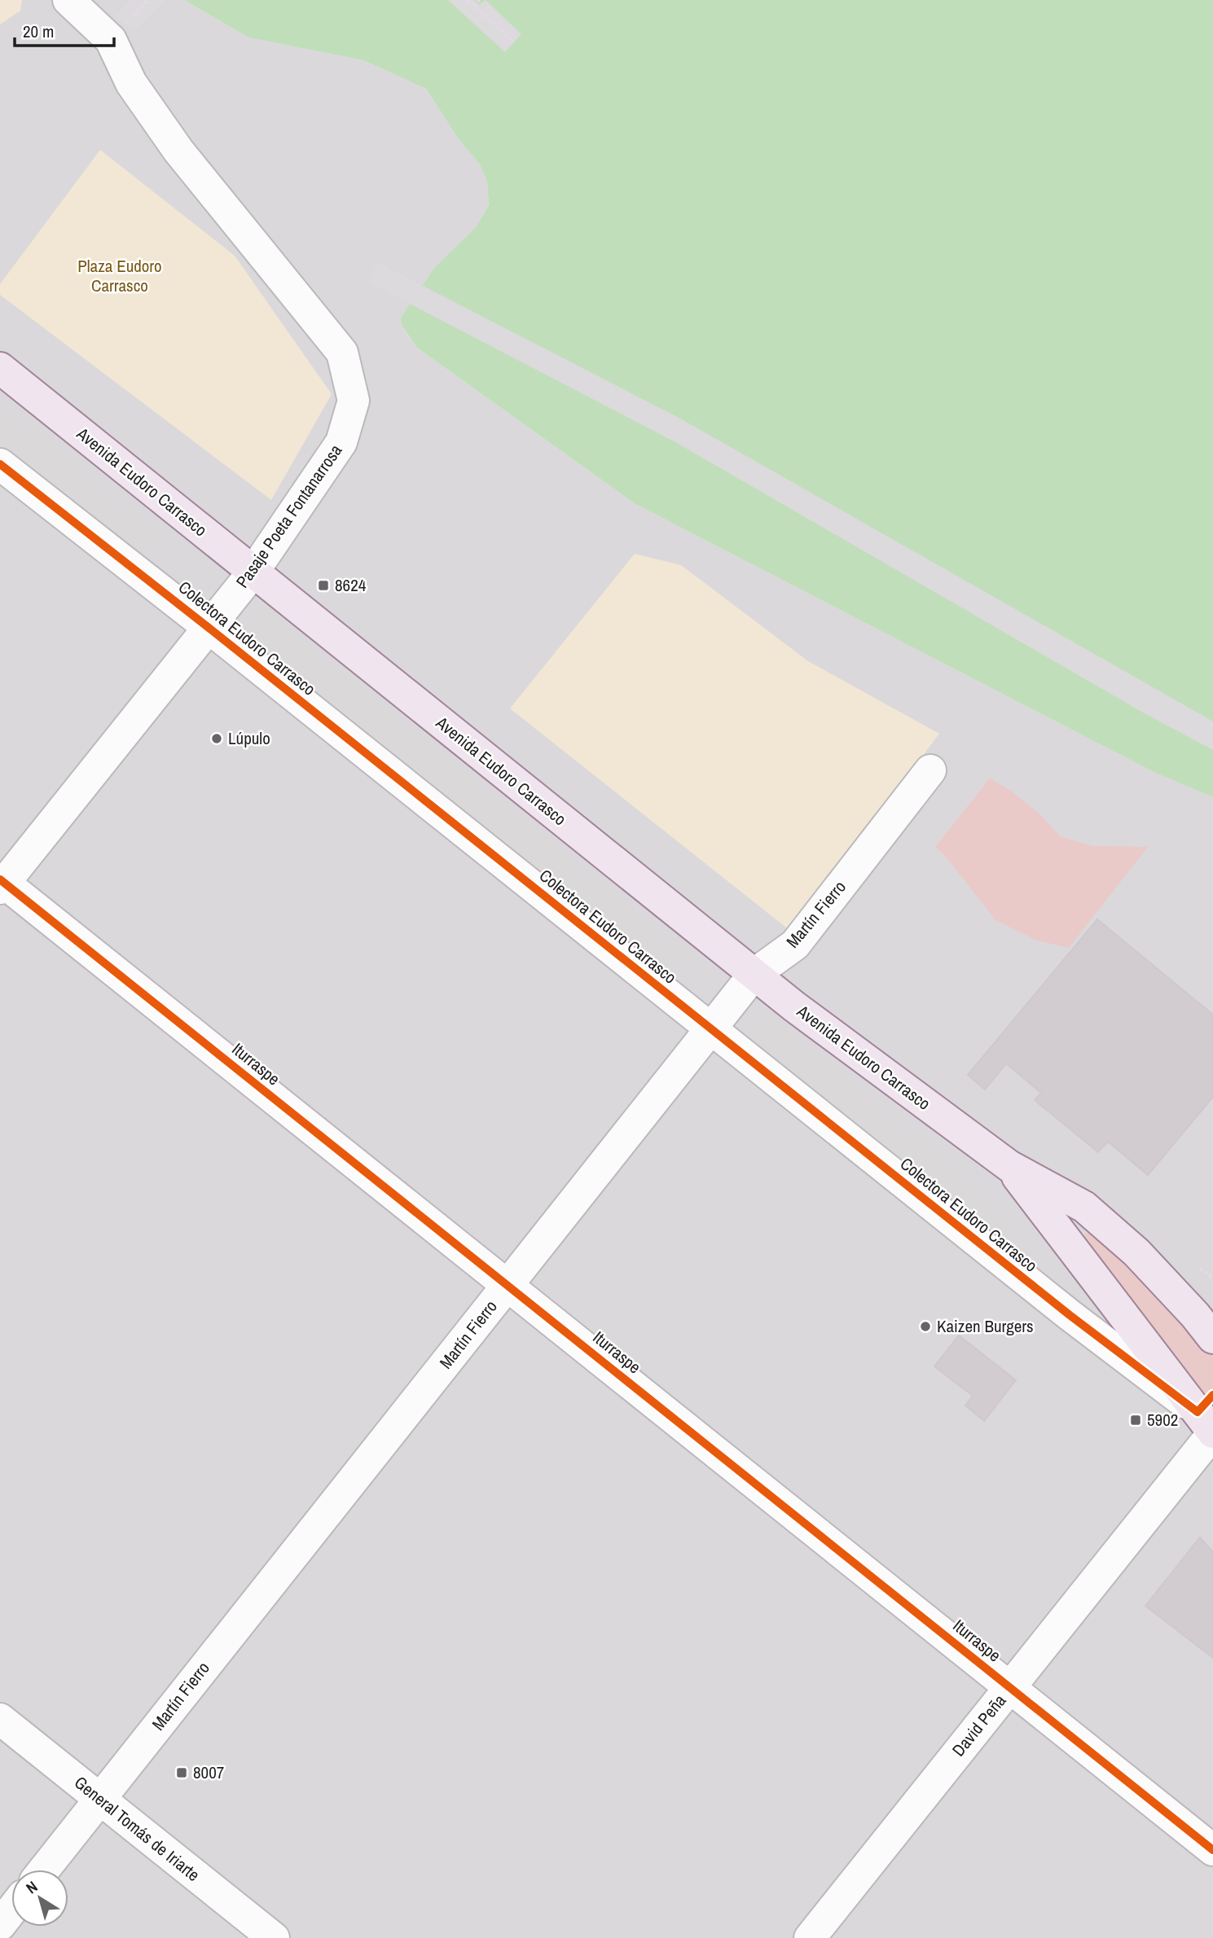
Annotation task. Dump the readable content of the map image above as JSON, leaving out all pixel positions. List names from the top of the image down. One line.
{"streets":{"main road":["Avenida Eudoro Carrasco"],"street":["Pasaje Poeta Fontanarrosa","Colectora Eudoro Carrasco","Martín Fierro","Iturraspe","David Peña","General Tomás de Iriarte"]},"crossings":[["Avenida Eudoro Carrasco","Pasaje Poeta Fontanarrosa"],["Avenida Eudoro Carrasco","Colectora Eudoro Carrasco"],["Avenida Eudoro Carrasco","Martín Fierro"],["Avenida Eudoro Carrasco","David Peña"],["Pasaje Poeta Fontanarrosa","Colectora Eudoro Carrasco"],["Pasaje Poeta Fontanarrosa","Iturraspe"],["Colectora Eudoro Carrasco","Martín Fierro"],["Colectora Eudoro Carrasco","David Peña"],["Martín Fierro","Iturraspe"],["Martín Fierro","General Tomás de Iriarte"],["Iturraspe","David Peña"]],"parks":["Plaza Eudoro Carrasco"],"places":{"transit":["8624","5902","8007"],"other":["Lúpulo","Kaizen Burgers"]},"scale_bar":"20 m","north":"top left"}
